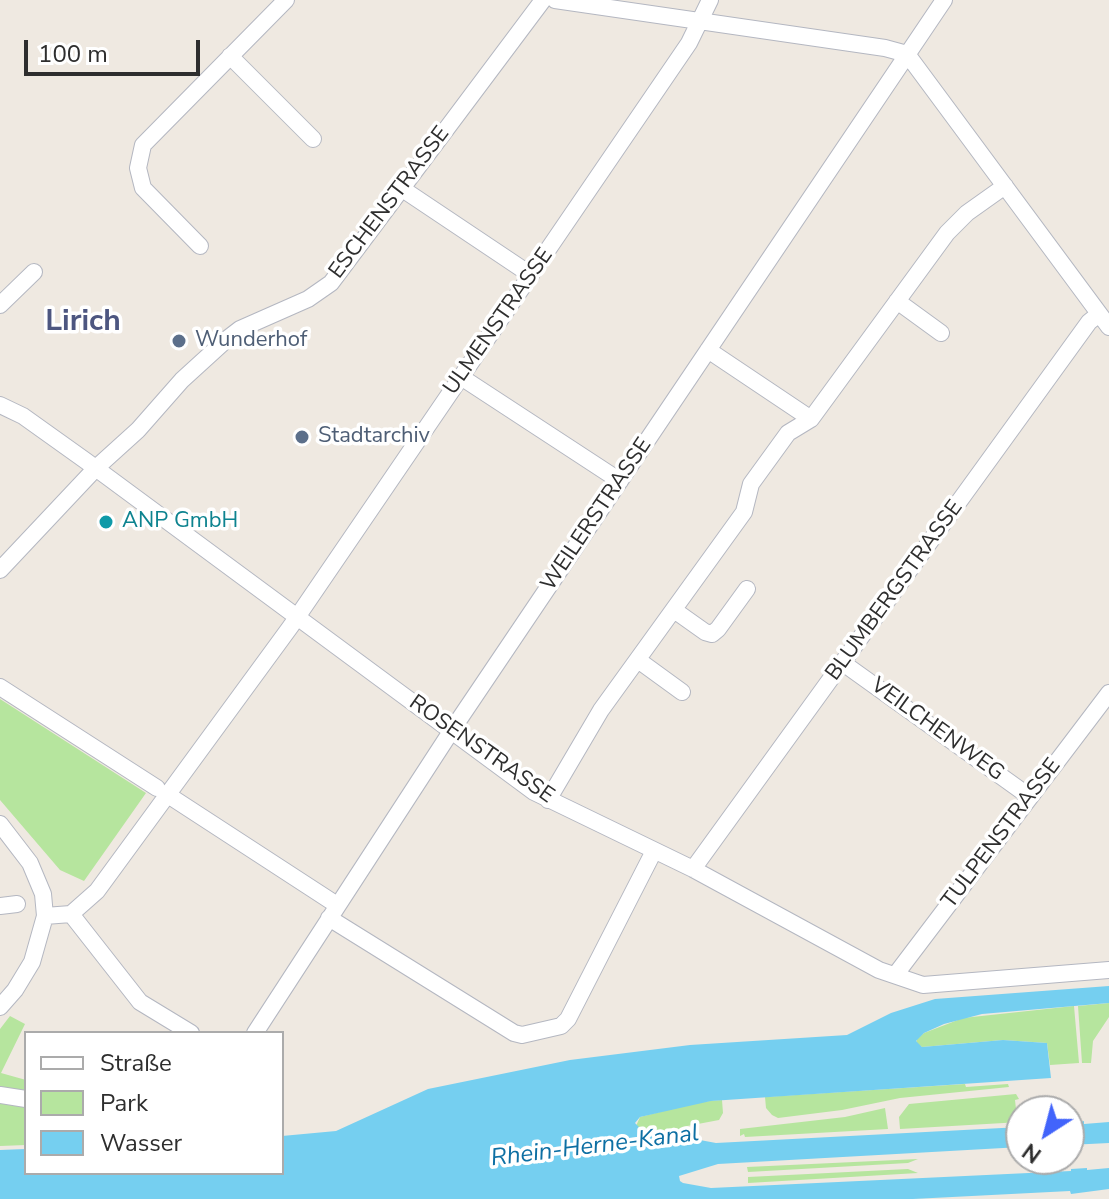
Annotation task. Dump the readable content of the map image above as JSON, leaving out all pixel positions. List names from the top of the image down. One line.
{"streets":{"street":["ESCHENSTRASSE","ULMENSTRASSE","WEILERSTRASSE","BLUMBERGSTRASSE","VEILCHENWEG","ROSENSTRASSE","TULPENSTRASSE"]},"crossings":[["ESCHENSTRASSE","ROSENSTRASSE"],["ULMENSTRASSE","ROSENSTRASSE"],["WEILERSTRASSE","ROSENSTRASSE"],["BLUMBERGSTRASSE","VEILCHENWEG"],["BLUMBERGSTRASSE","ROSENSTRASSE"],["VEILCHENWEG","TULPENSTRASSE"],["ROSENSTRASSE","TULPENSTRASSE"]],"districts":["Lirich"],"water":["Rhein-Herne-Kanal"],"places":["Wunderhof","Stadtarchiv","ANP GmbH"],"legend":["Straße","Park","Wasser"],"scale_bar":"100 m","north":"bottom left"}
